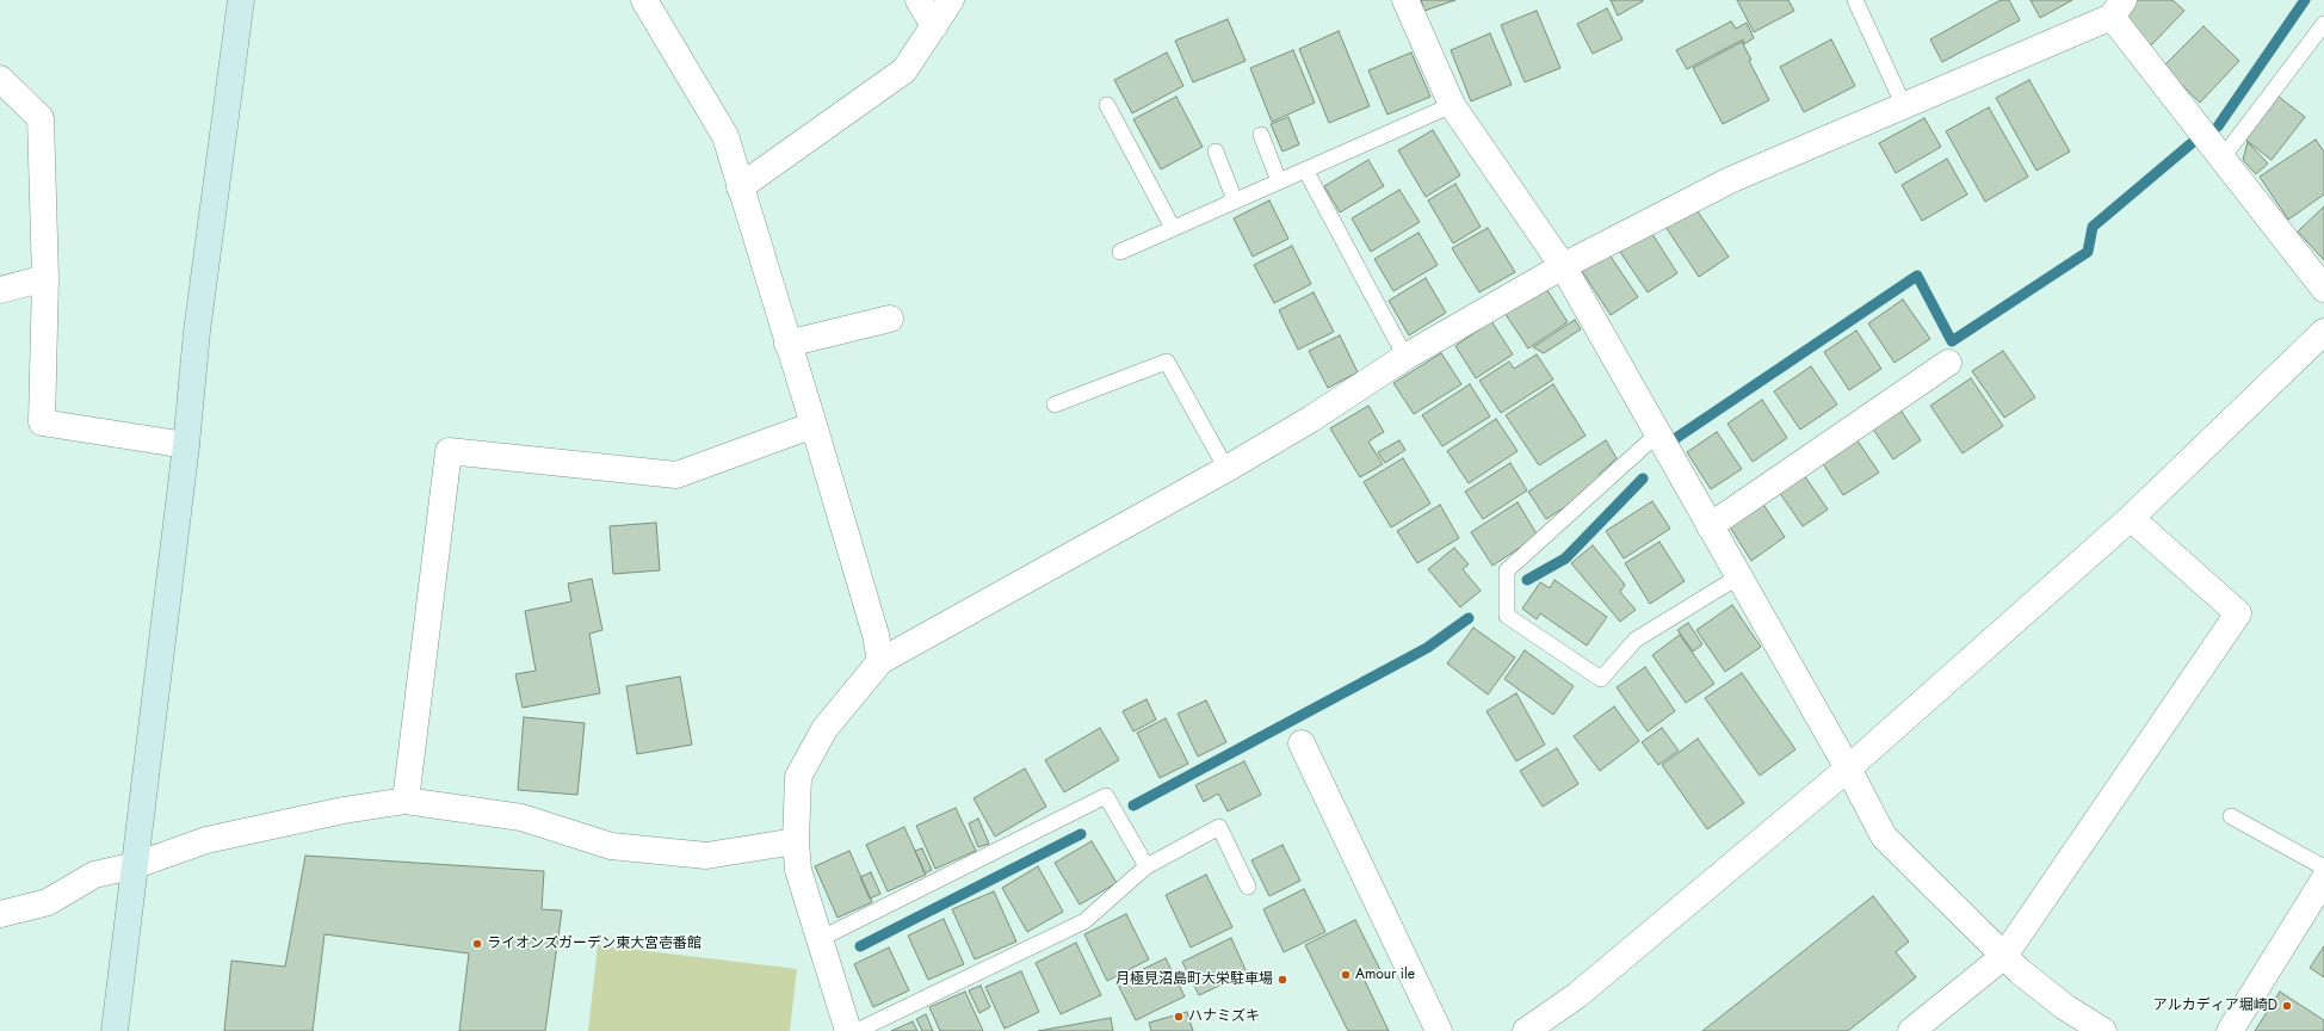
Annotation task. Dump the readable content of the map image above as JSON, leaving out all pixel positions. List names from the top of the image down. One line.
{"places":["ライオンズガーデン東大宮壱番館","Amour ile","月極見沼島町大栄駐車場","アルカディア堀崎D","ハナミズキ"]}
